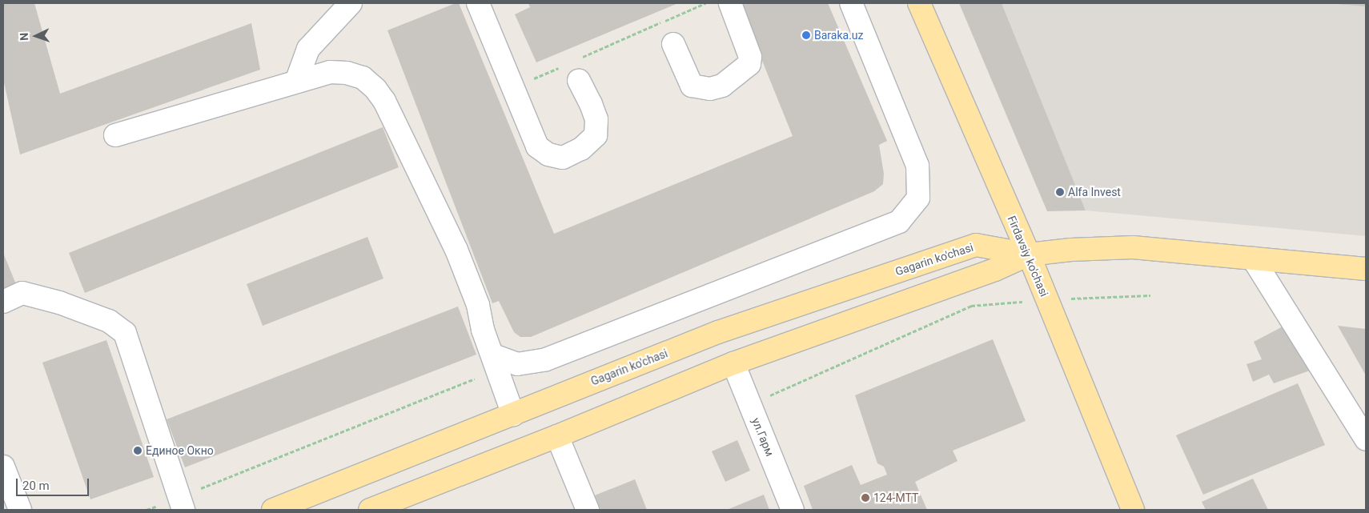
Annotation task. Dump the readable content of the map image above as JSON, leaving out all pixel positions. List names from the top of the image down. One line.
{"streets":{"main road":["Firdavsiy ko'chasi","Gagarin ko'chasi"],"street":["ул.Гарм"]},"crossings":[["Firdavsiy ko'chasi","Gagarin ko'chasi"]],"places":["Baraka.uz","Alfa Invest","Единое Окно","124-MTT"],"scale_bar":"20 m","north":"left"}
